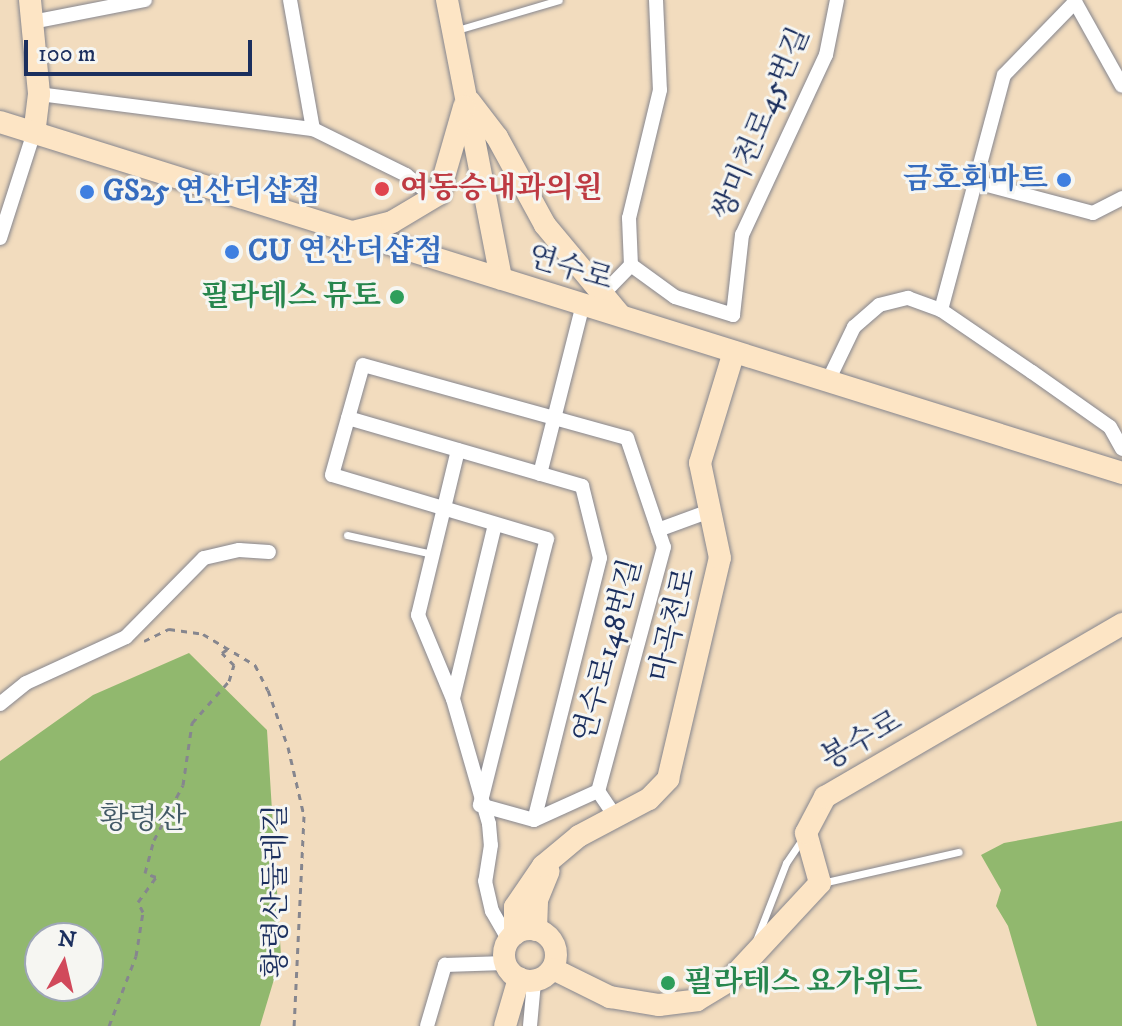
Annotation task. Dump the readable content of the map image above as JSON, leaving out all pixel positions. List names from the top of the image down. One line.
{"streets":{"main road":["연수로","마곡천로","봉수로"],"street":["쌍미천로45번길","연수로148번길"],"path":["황령산둘레길"]},"crossings":[["연수로","마곡천로"],["마곡천로","연수로148번길"]],"parks":["황령산"],"places":["금호회마트","여동승내과의원","GS25 연산더샵점","CU 연산더샵점","필라테스 뮤토","필라테스 요가위드"],"scale_bar":"100 m","north":"top"}
